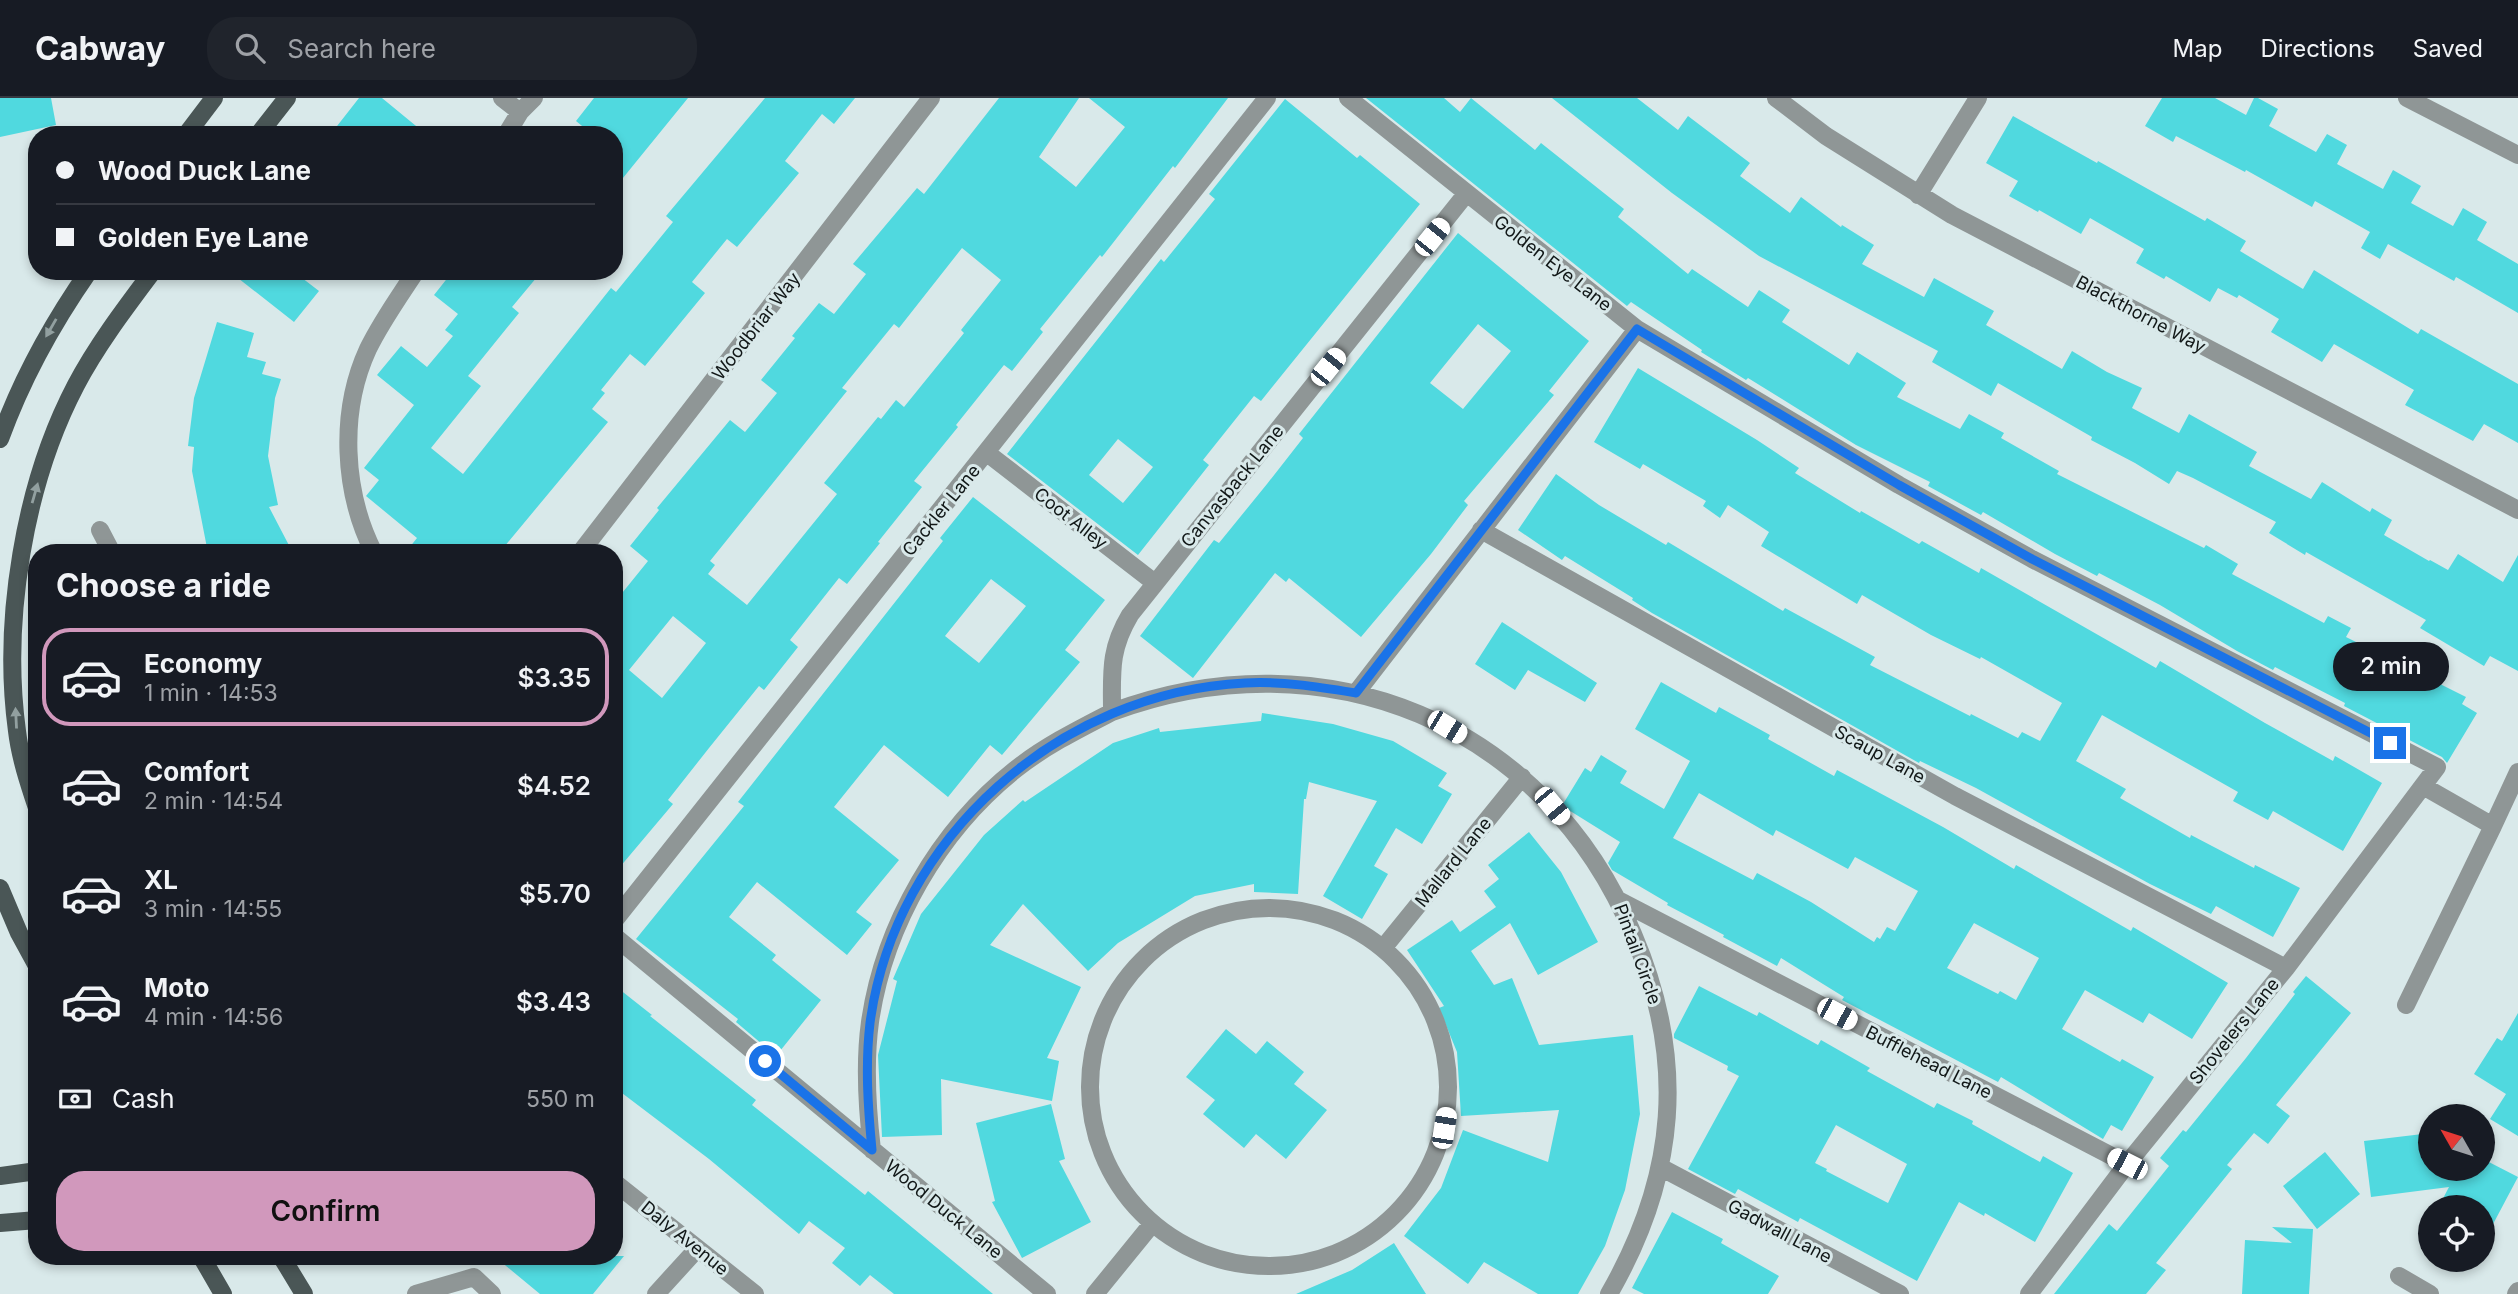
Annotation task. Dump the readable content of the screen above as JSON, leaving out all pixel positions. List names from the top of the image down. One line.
{"streets":{"street":["Golden Eye Lane","Blackthorne Way","Woodbriar Way","Canvasback Lane","Cackler Lane","Coot Alley","Scaup Lane","Mallard Lane","Pintail Circle","Shovelers Lane","Bufflehead Lane","Wood Duck Lane","Gadwall Lane","Daly Avenue"]},"crossings":[["Golden Eye Lane","Canvasback Lane"],["Golden Eye Lane","Shovelers Lane"],["Canvasback Lane","Coot Alley"],["Canvasback Lane","Pintail Circle"],["Cackler Lane","Coot Alley"],["Scaup Lane","Shovelers Lane"],["Mallard Lane","Pintail Circle"],["Pintail Circle","Bufflehead Lane"],["Pintail Circle","Gadwall Lane"],["Shovelers Lane","Bufflehead Lane"]],"north":"top left","page":{"header":"Cabway","search":"Search here","nav":["Map","Directions","Saved"],"banner":["Wood Duck Lane","Golden Eye Lane"],"heading":"Choose a ride","list":[{"name":"Economy","note":"1 min · 14:53","value":"$3.35"},{"name":"Comfort","note":"2 min · 14:54","value":"$4.52"},{"name":"XL","note":"3 min · 14:55","value":"$5.70"},{"name":"Moto","note":"4 min · 14:56","value":"$3.43"}],"bubble":"2 min","pay":["Cash","550 m"],"buttons":"Confirm"}}
